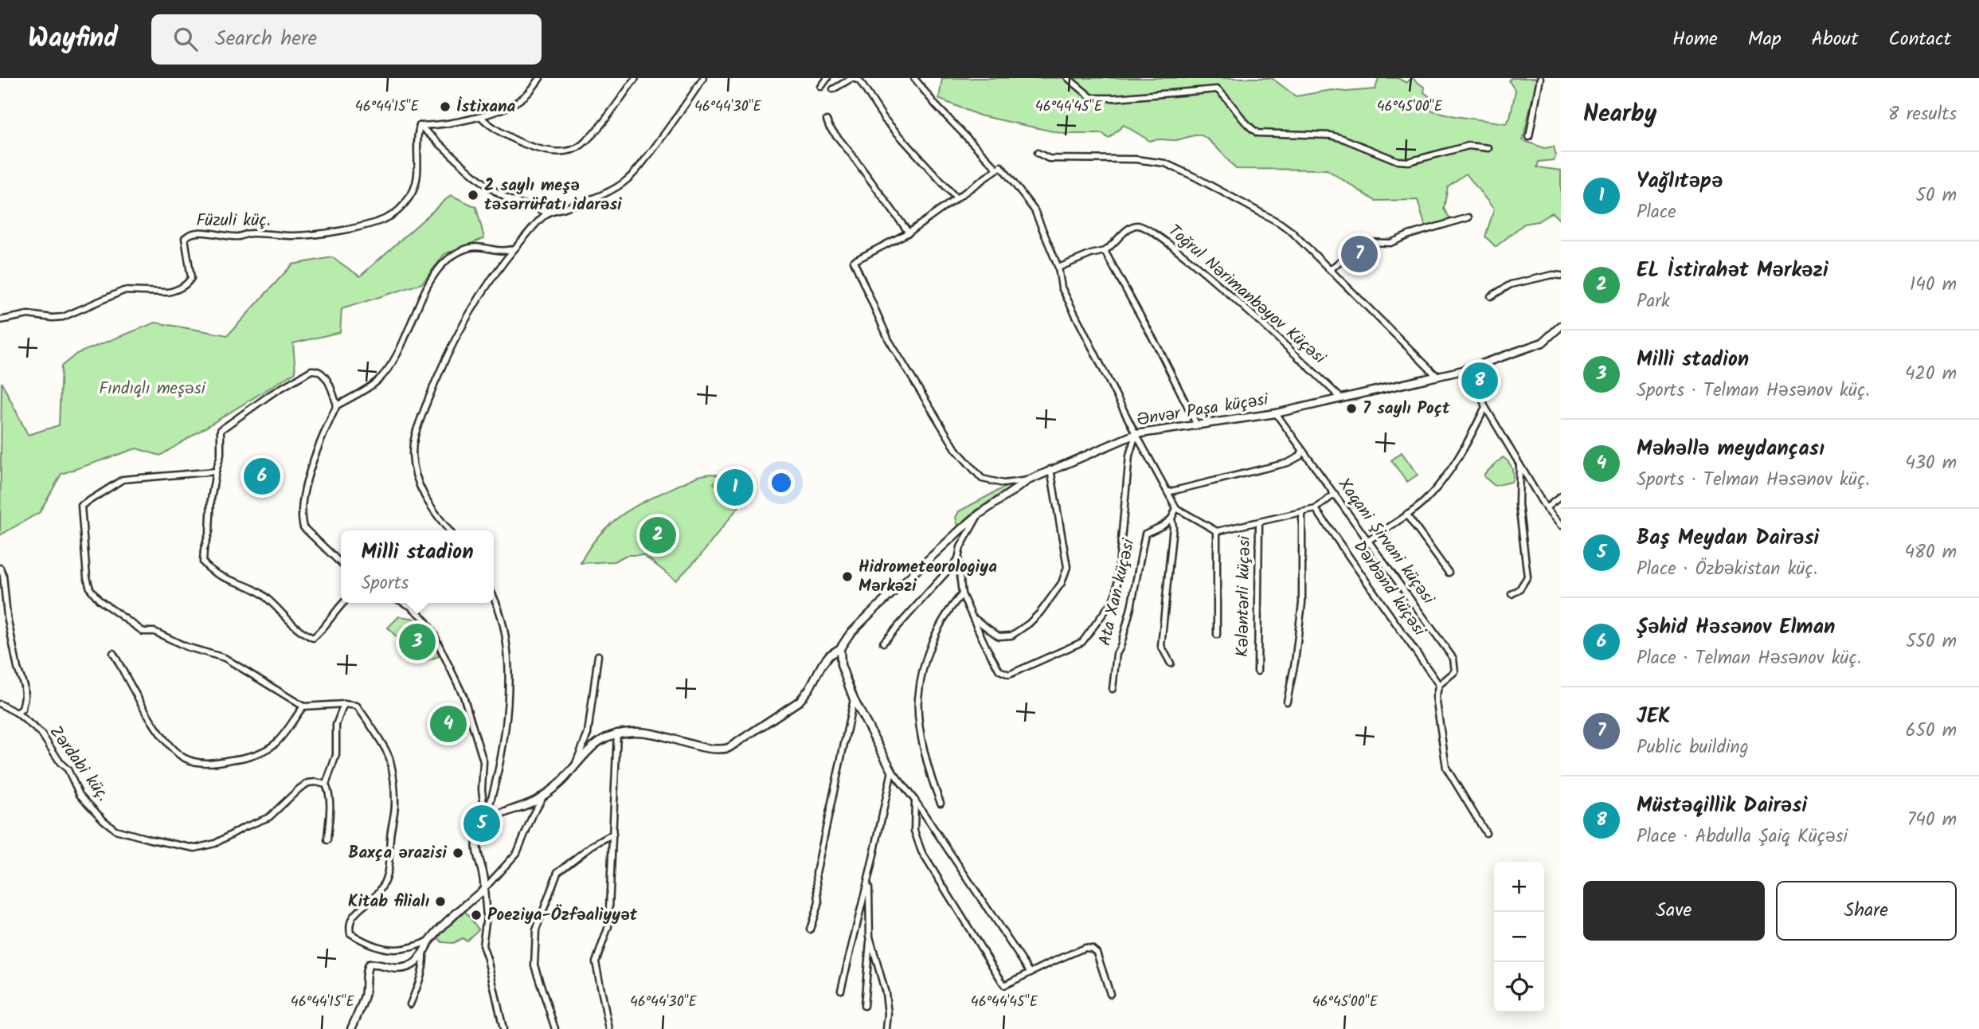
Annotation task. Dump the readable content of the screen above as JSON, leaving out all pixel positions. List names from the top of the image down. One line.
{"streets":{"street":["Füzuli küç.","Toğrul Nərimanbəyov Küçəsi","Ənvər Paşa küçəsi","Xaqani Şirvani küçəsi","Dərbənd küçəsi","Ata Xan küçəsi","Kələntərli küçəsi","Zərdabi küç."]},"crossings":[["Toğrul Nərimanbəyov Küçəsi","Ənvər Paşa küçəsi"],["Ənvər Paşa küçəsi","Xaqani Şirvani küçəsi"],["Xaqani Şirvani küçəsi","Dərbənd küçəsi"]],"parks":["Fındıqlı meşəsi"],"places":["İstixana","2 saylı meşə təsərrüfatı idarəsi","7 saylı Poçt","Hidrometeorologiya Mərkəzi","Baxça ərazisi","Kitab filialı","Poeziya-Özfəaliyyət"],"page":{"header":"Wayfind","search":"Search here","nav":["Home","Map","About","Contact"],"heading":["Nearby","8 results"],"list":[{"mark":"1","name":"Yağlıtəpə","note":"Place","value":"50 m"},{"mark":"2","name":"EL İstirahət Mərkəzi","note":"Park","value":"140 m"},{"mark":"3","name":"Milli stadion","note":"Sports · Telman Həsənov küç.","value":"420 m"},{"mark":"4","name":"Məhəllə meydançası","note":"Sports · Telman Həsənov küç.","value":"430 m"},{"mark":"5","name":"Baş Meydan Dairəsi","note":"Place · Özbəkistan küç.","value":"480 m"},{"mark":"6","name":"Şəhid Həsənov Elman","note":"Place · Telman Həsənov küç.","value":"550 m"},{"mark":"7","name":"JEK","note":"Public building","value":"650 m"},{"mark":"8","name":"Müstəqillik Dairəsi","note":"Place · Abdulla Şaiq Küçəsi","value":"740 m"}],"pins":["7","8","6","1","2","3","4","5"],"popup":["Milli stadion","Sports"],"map_buttons":["+","−"],"buttons":["Save","Share"]},"coordinates":["46°44'15\"E","46°44'30\"E","46°44'45\"E","46°45'00\"E"]}
